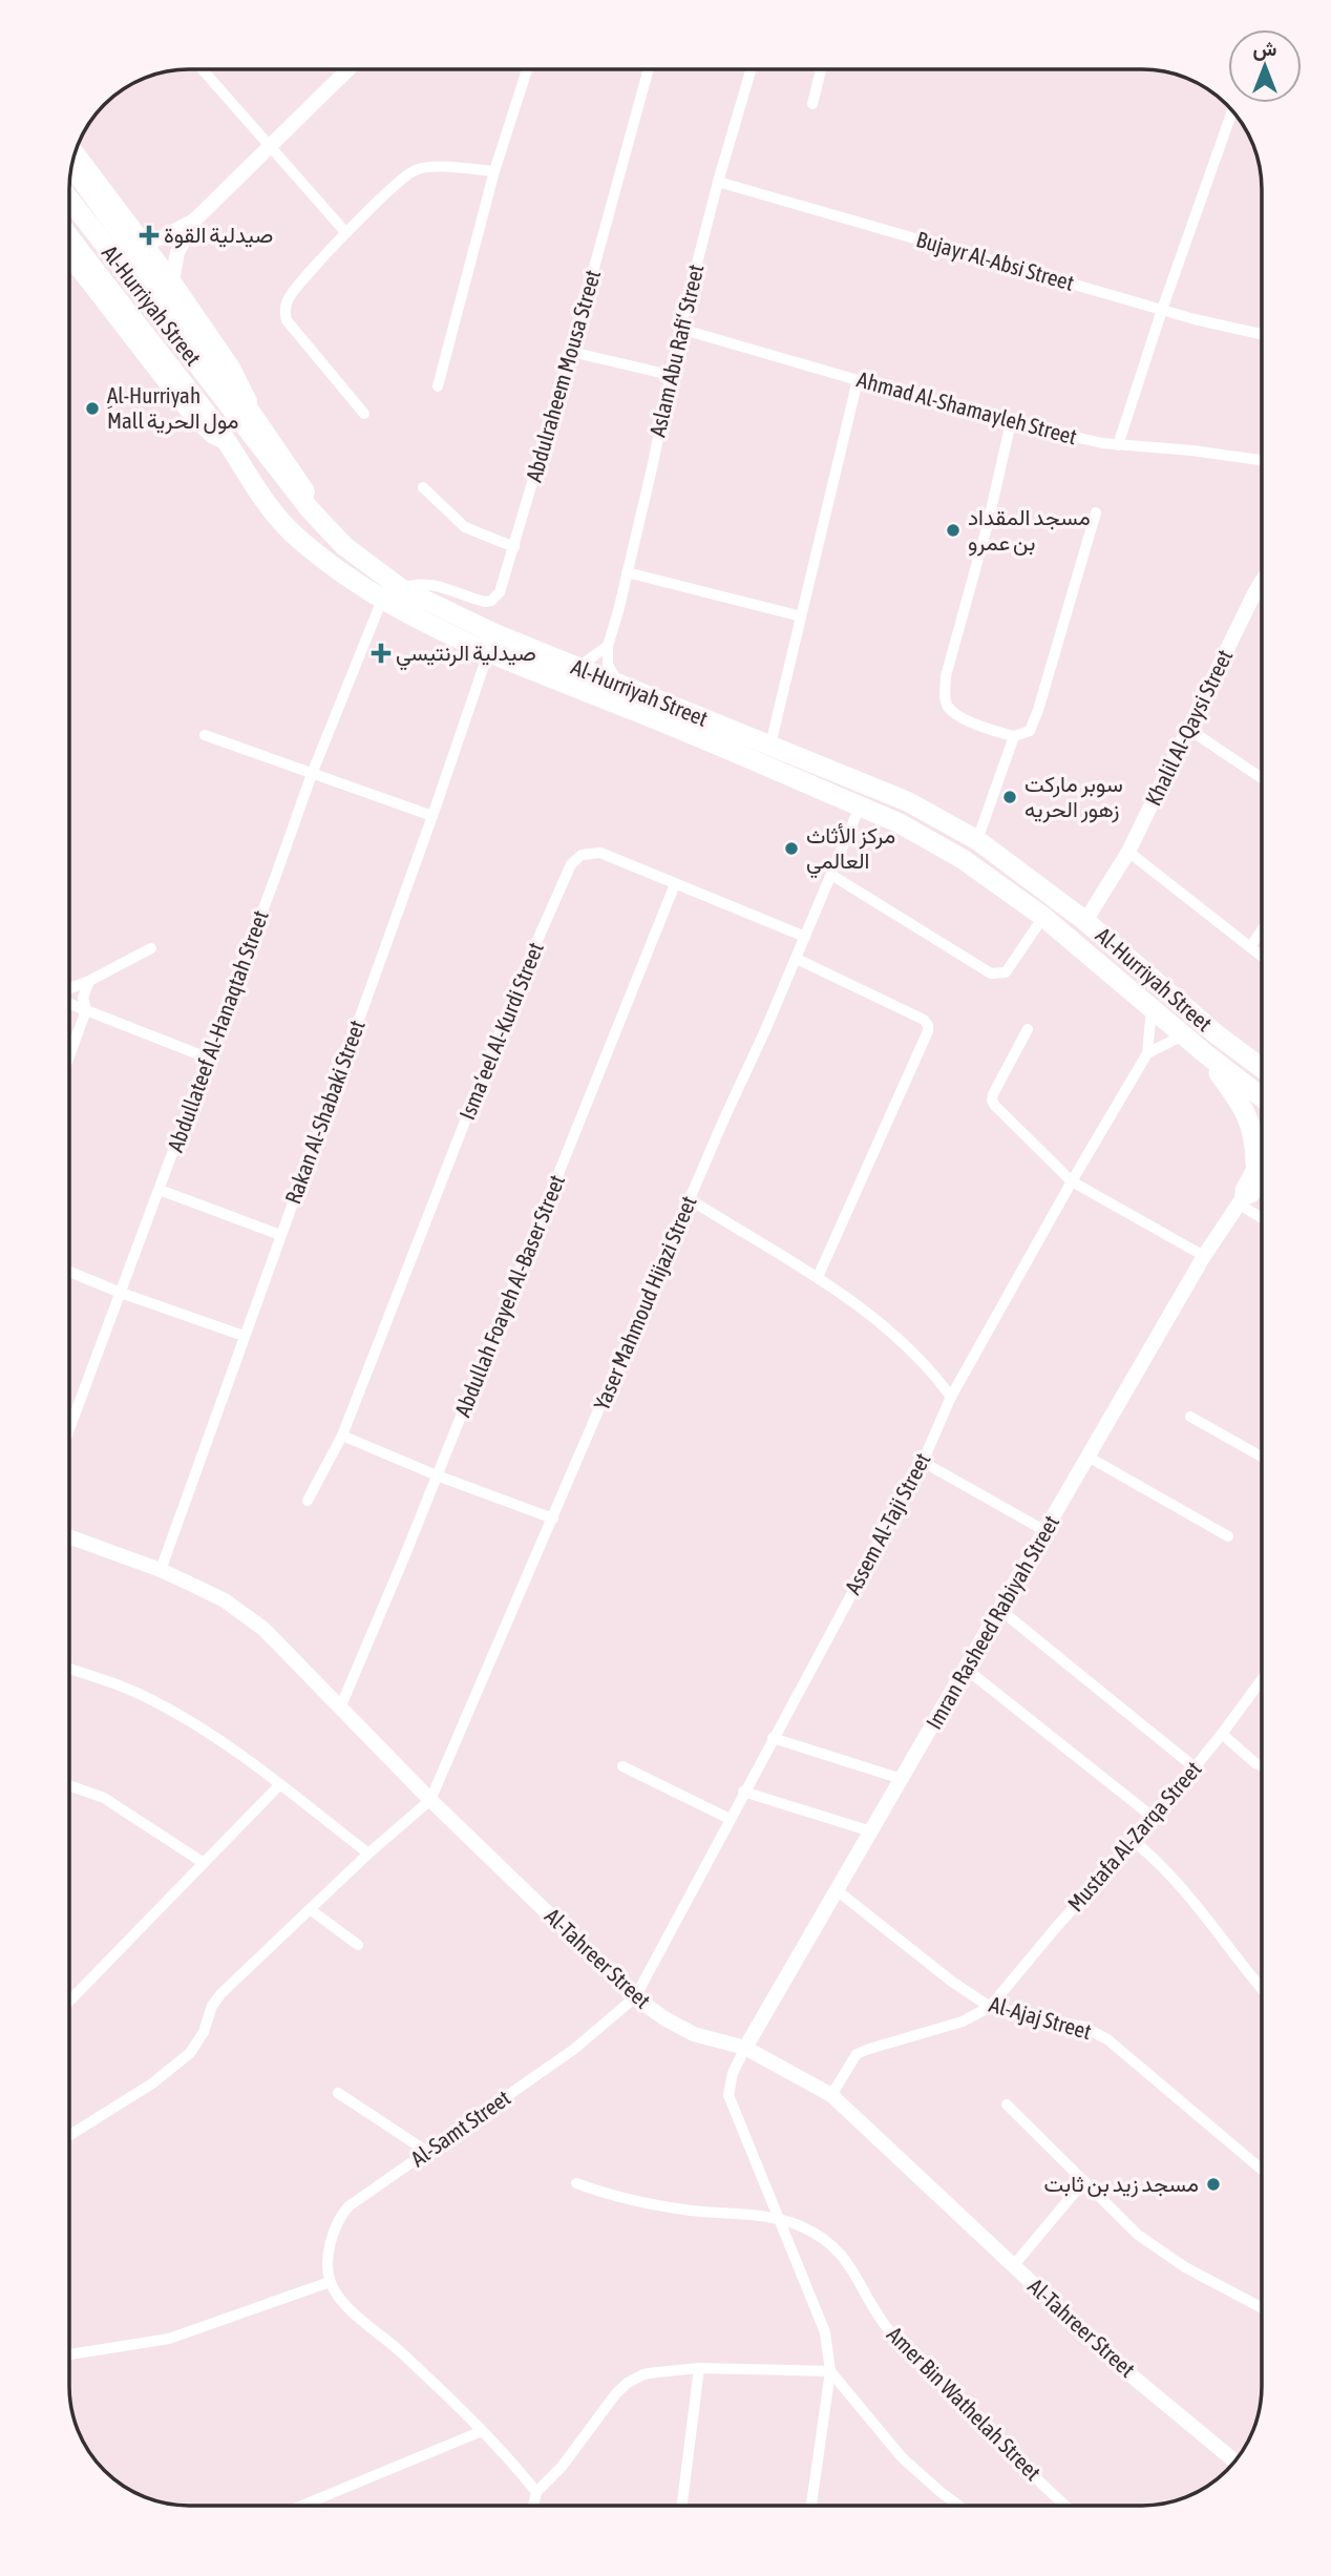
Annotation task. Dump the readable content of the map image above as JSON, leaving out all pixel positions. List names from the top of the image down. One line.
{"streets":{"highway":["Al-Hurriyah Street"],"street":["Bujayr Al-Absi Street","Aslam Abu Rafi‘ Street","Abdulraheem Mousa Street","Ahmad Al-Shamayleh Street","Khalil Al-Qaysi Street","Abdullateef Al-Hanaqtah Street","Isma‘eel Al-Kurdi Street","Rakan Al-Shabaki Street","Abdullah Foayeh Al-Baser Street","Yaser Mahmoud Hijazi Street","Assem Al-Taji Street","Imran Rasheed Rabiyah Street","Mustafa Al-Zarqa Street","Al-Tahreer Street","Al-Ajaj Street","Al-Samt Street","Amer Bin Wathelah Street"]},"crossings":[["Bujayr Al-Absi Street","Aslam Abu Rafi‘ Street"],["Al-Hurriyah Street","Aslam Abu Rafi‘ Street"],["Al-Hurriyah Street","Abdulraheem Mousa Street"],["Al-Hurriyah Street","Khalil Al-Qaysi Street"],["Al-Hurriyah Street","Abdullateef Al-Hanaqtah Street"],["Al-Hurriyah Street","Rakan Al-Shabaki Street"],["Al-Hurriyah Street","Yaser Mahmoud Hijazi Street"],["Al-Hurriyah Street","Assem Al-Taji Street"],["Aslam Abu Rafi‘ Street","Ahmad Al-Shamayleh Street"],["Isma‘eel Al-Kurdi Street","Abdullah Foayeh Al-Baser Street"],["Isma‘eel Al-Kurdi Street","Yaser Mahmoud Hijazi Street"],["Rakan Al-Shabaki Street","Al-Tahreer Street"],["Abdullah Foayeh Al-Baser Street","Al-Tahreer Street"],["Yaser Mahmoud Hijazi Street","Al-Tahreer Street"],["Assem Al-Taji Street","Al-Tahreer Street"],["Assem Al-Taji Street","Al-Samt Street"],["Imran Rasheed Rabiyah Street","Al-Tahreer Street"],["Imran Rasheed Rabiyah Street","Al-Ajaj Street"],["Mustafa Al-Zarqa Street","Al-Ajaj Street"],["Al-Tahreer Street","Al-Samt Street"]],"places":{"health":["صيدلية القوة","صيدلية الرنتيسي"],"other":["ِAl-Hurriyah Mall مول الحرية","مسجد المقداد بن عمرو","سوبر ماركت زهور الحريه","مركز الأثاث العالمي","مسجد زيد بن ثابت"]},"north":"top"}
